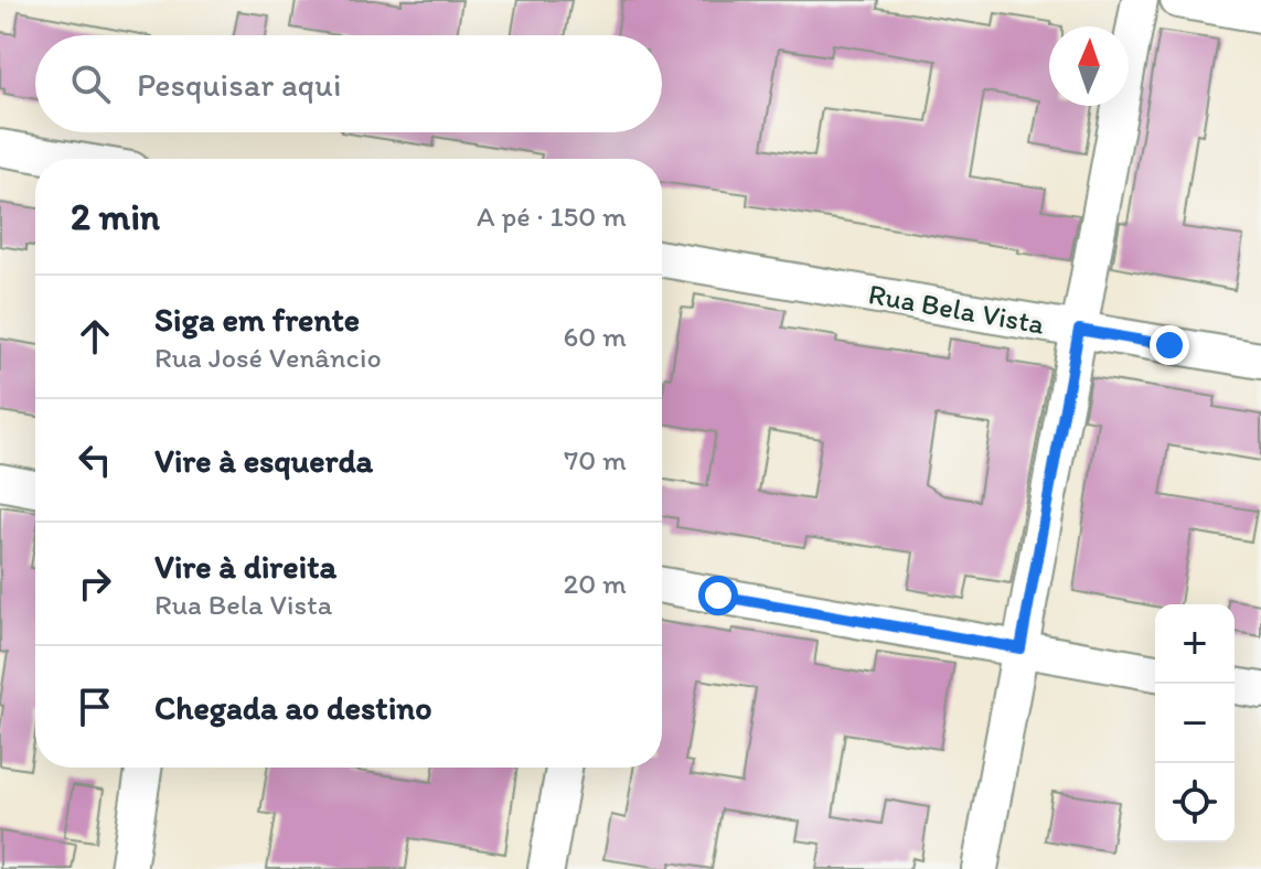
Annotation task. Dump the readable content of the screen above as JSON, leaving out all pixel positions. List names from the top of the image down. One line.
{"streets":{"street":["Rua Bela Vista"]},"north":"top","page":{"search":"Pesquisar aqui","heading":["2 min","A pé · 150 m"],"list":[["Siga em frente","Rua José Venâncio","60 m"],["Vire à esquerda","70 m"],["Vire à direita","Rua Bela Vista","20 m"],"Chegada ao destino"],"map_buttons":["+","−"]}}
